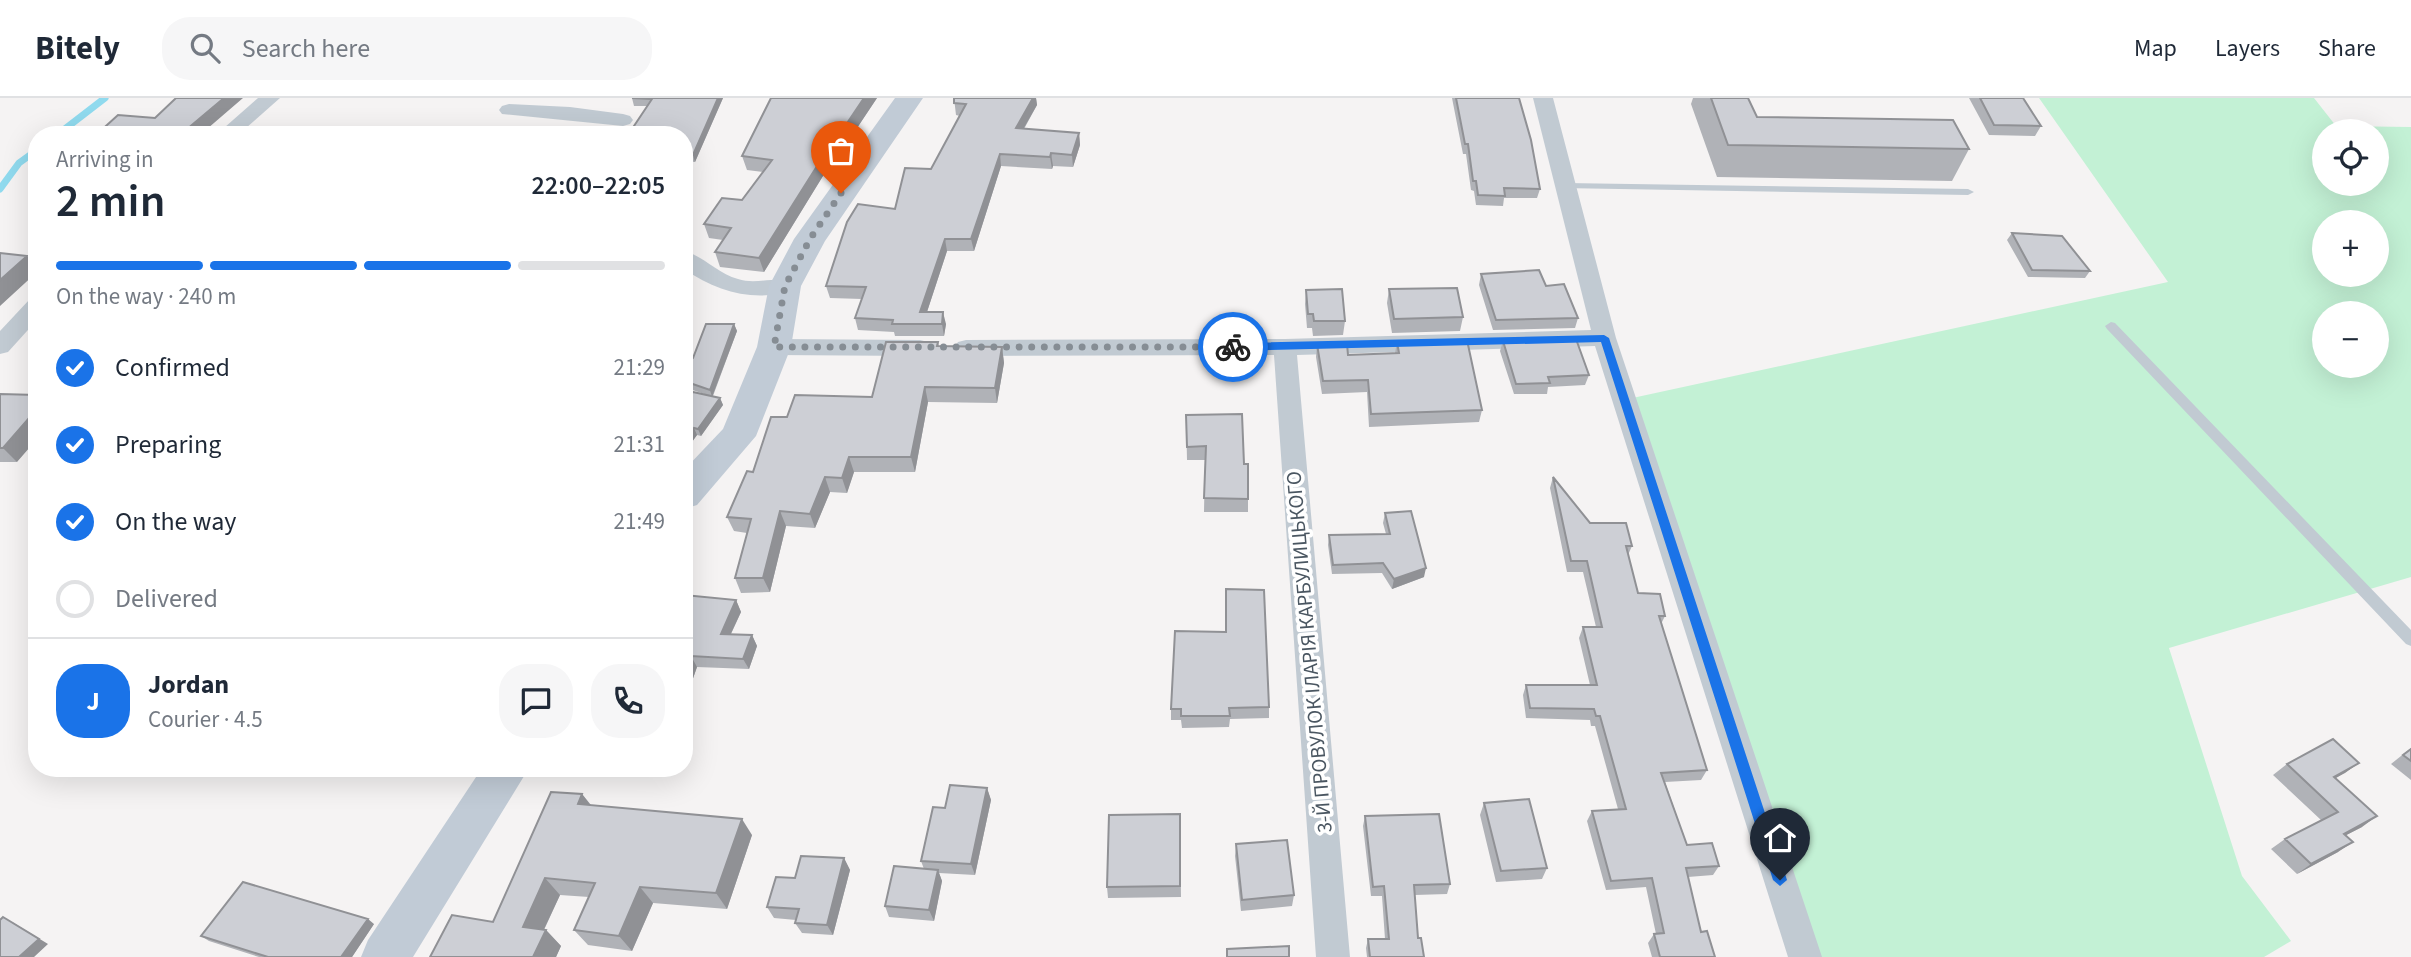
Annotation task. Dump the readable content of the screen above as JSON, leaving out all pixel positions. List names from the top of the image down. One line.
{"streets":{"street":["3-Й ПРОВУЛОК ІЛАРІЯ КАРБУЛИЦЬКОГО"]},"page":{"header":"Bitely","search":"Search here","nav":["Map","Layers","Share"],"map_buttons":["+","−"],"heading":["2 min","Arriving in","22:00–22:05"],"panel":["Jordan","Courier · 4.5"],"bar":"On the way · 240 m","list":[["Confirmed","21:29"],["Preparing","21:31"],["On the way","21:49"],"Delivered"],"round":"J"}}
